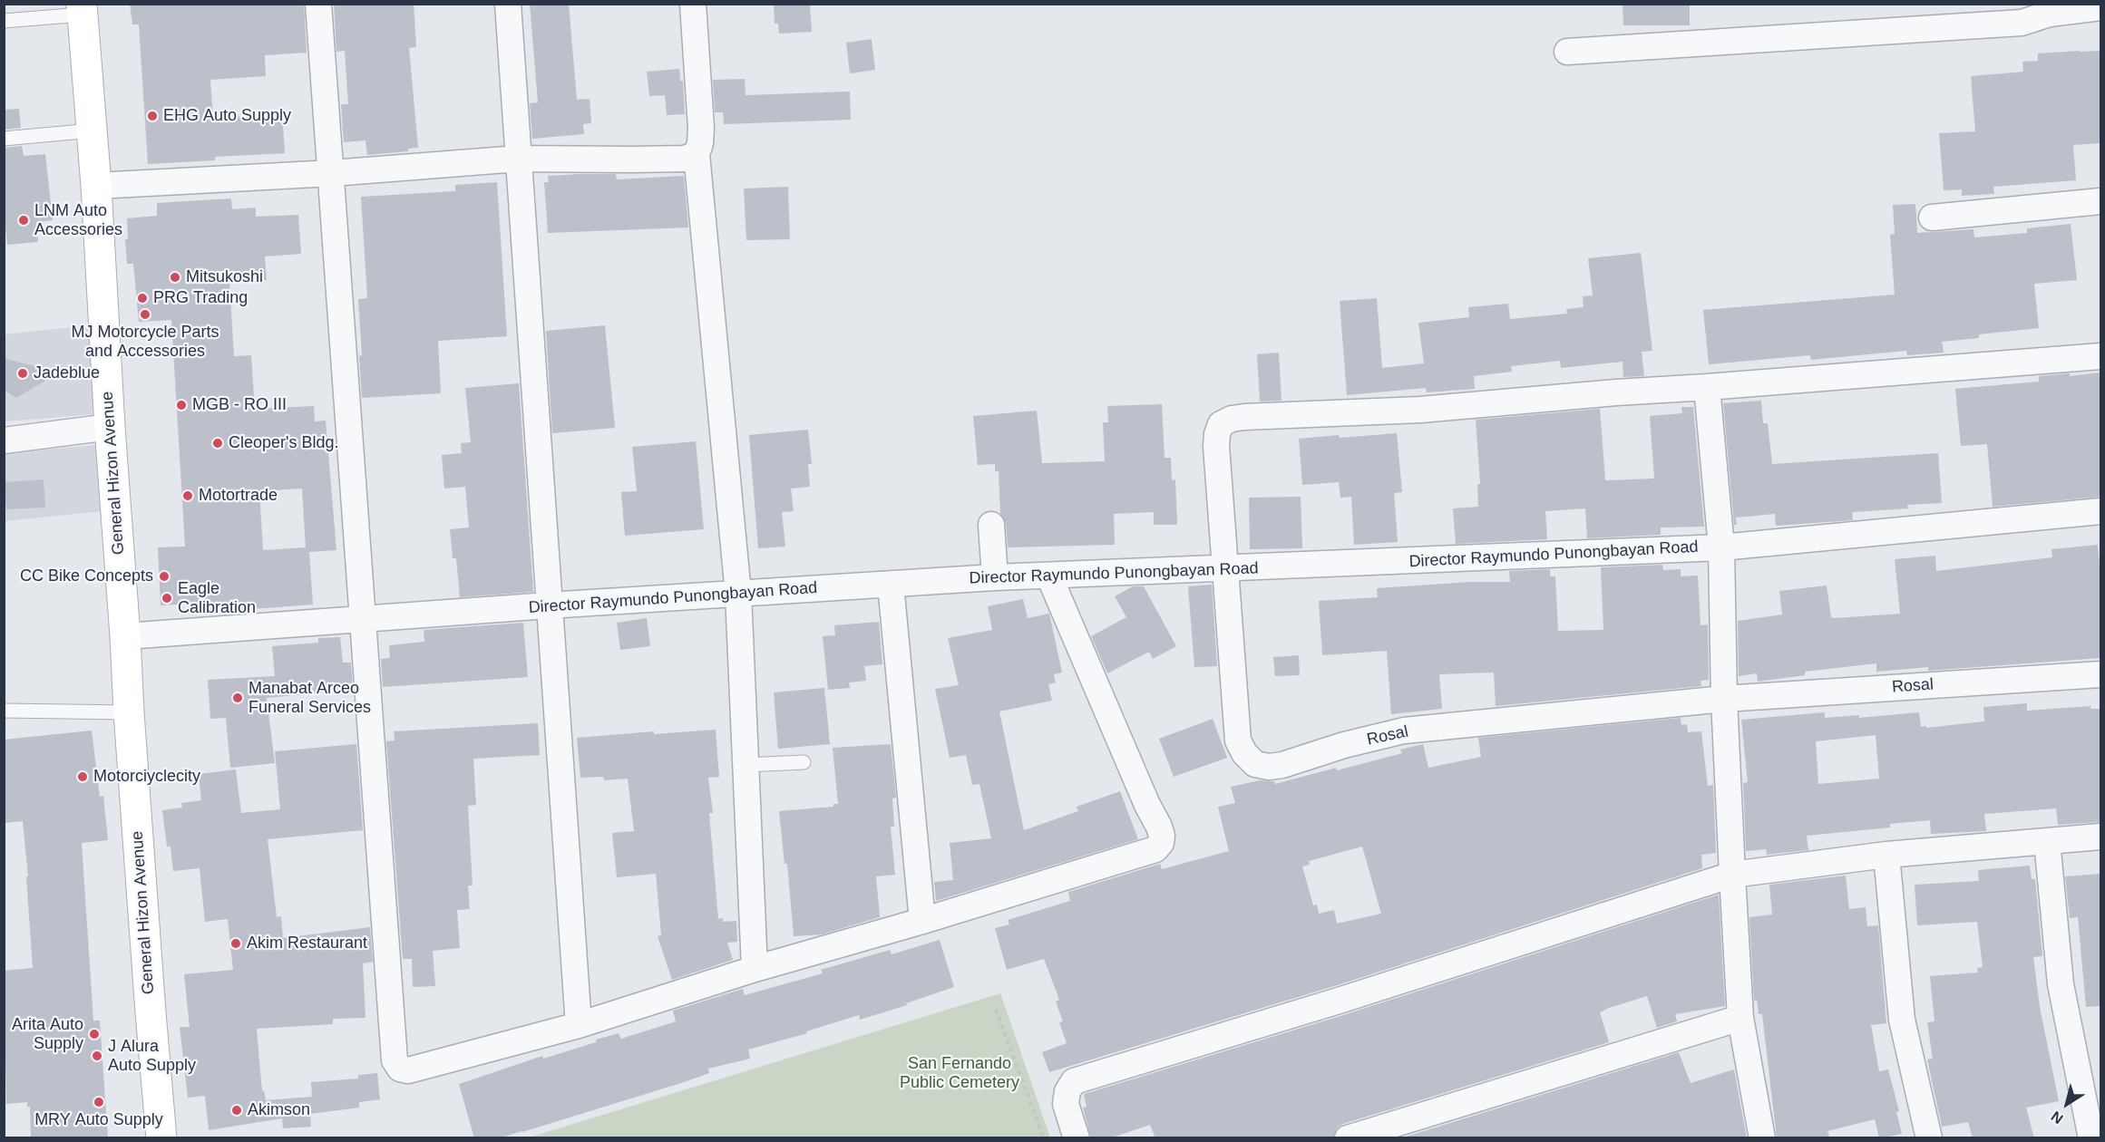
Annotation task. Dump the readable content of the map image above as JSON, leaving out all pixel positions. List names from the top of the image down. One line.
{"streets":{"main road":["General Hizon Avenue"],"street":["Director Raymundo Punongbayan Road","Rosal"]},"crossings":[["General Hizon Avenue","Director Raymundo Punongbayan Road"],["Director Raymundo Punongbayan Road","Rosal"]],"parks":["San Fernando Public Cemetery"],"places":["EHG Auto Supply","LNM Auto Accessories","Mitsukoshi","PRG Trading","MJ Motorcycle Parts and Accessories","Jadeblue","MGB - RO III","Cleoper's Bldg.","Motortrade","CC Bike Concepts","Eagle Calibration","Manabat Arceo Funeral Services","Motorciyclecity","Akim Restaurant","Arita Auto Supply","J Alura Auto Supply","MRY Auto Supply","Akimson"],"north":"bottom left"}
